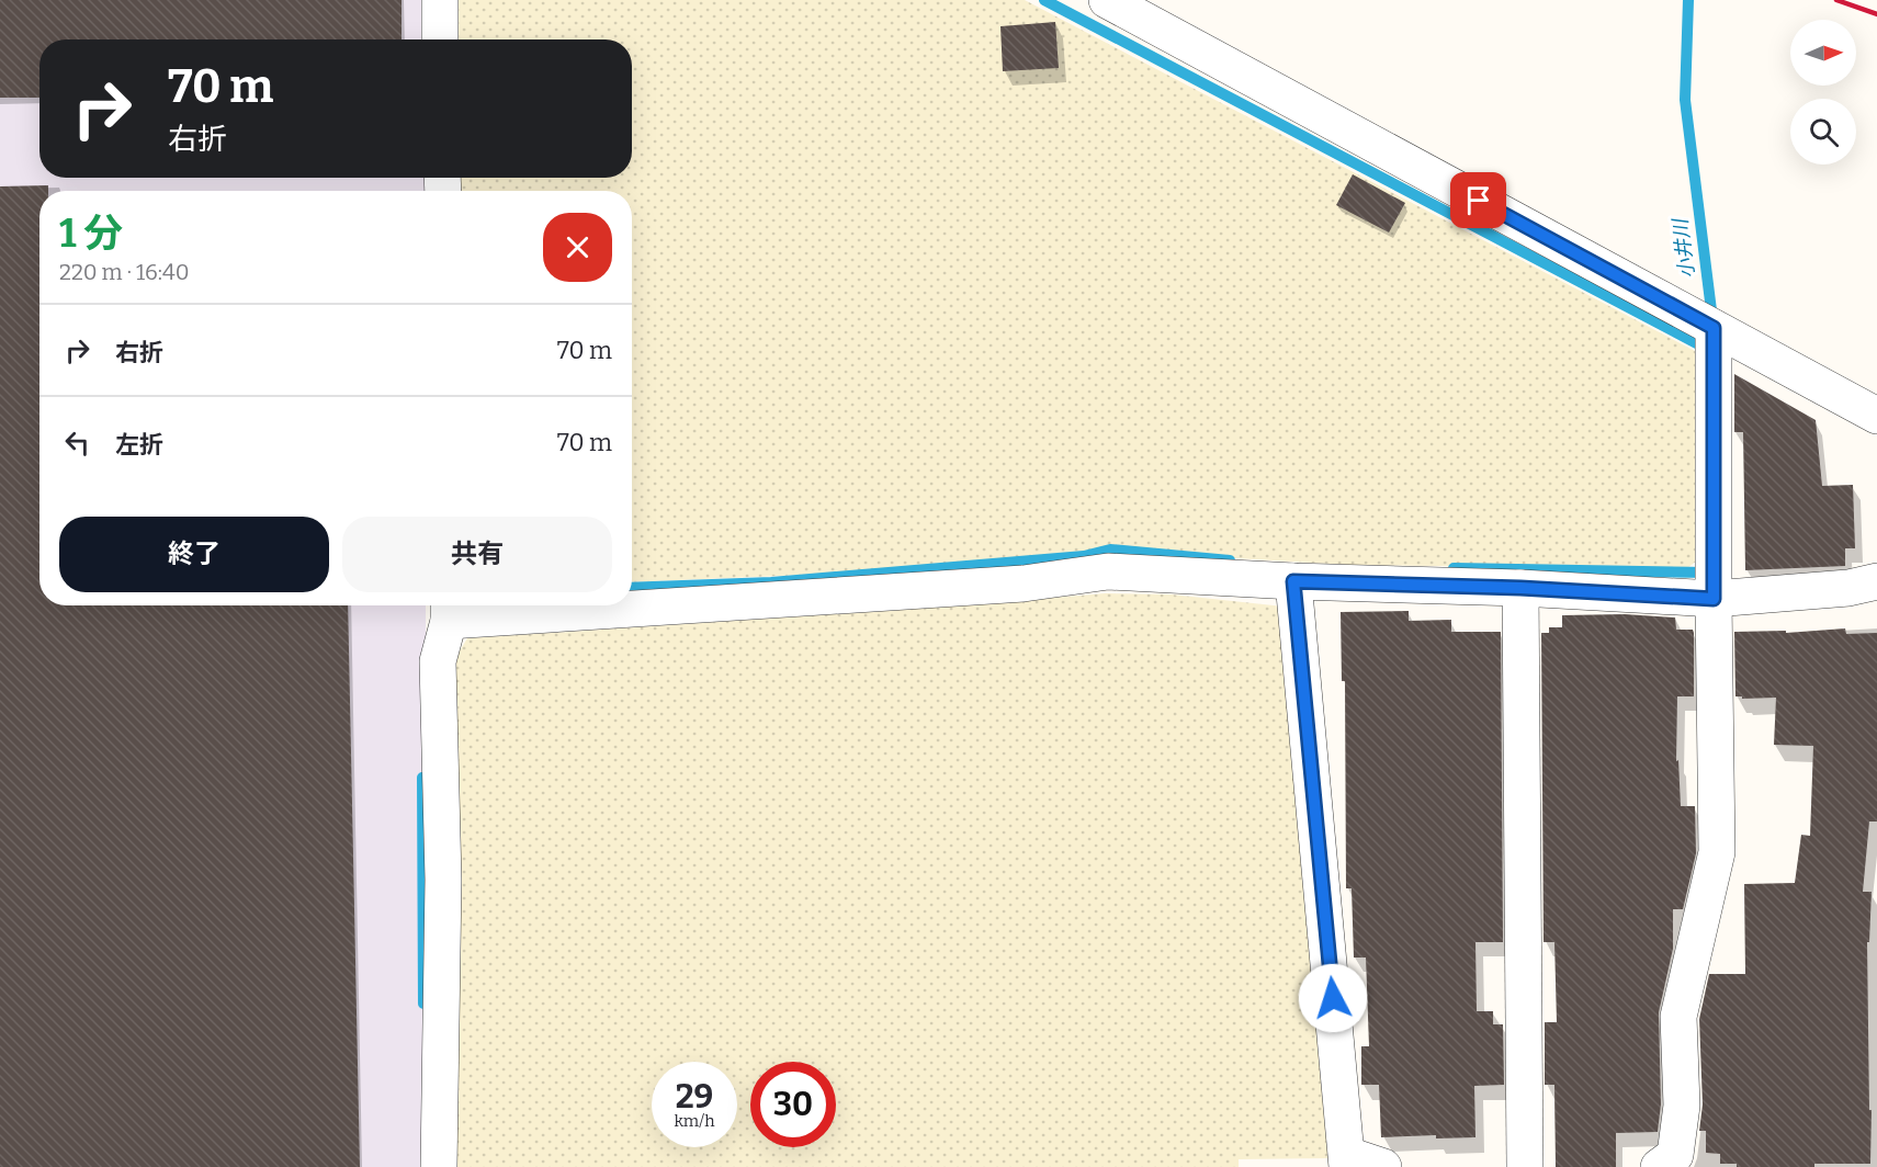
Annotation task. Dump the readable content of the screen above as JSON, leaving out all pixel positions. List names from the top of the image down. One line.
{"water":["小井川"],"north":"right","page":{"turn":["70 m","右折"],"heading":["1 分","220 m · 16:40"],"list":[{"name":"右折","value":"70 m"},{"name":"左折","value":"70 m"}],"buttons":["終了","共有"],"speed":"29 km/h","limit":"30"}}
